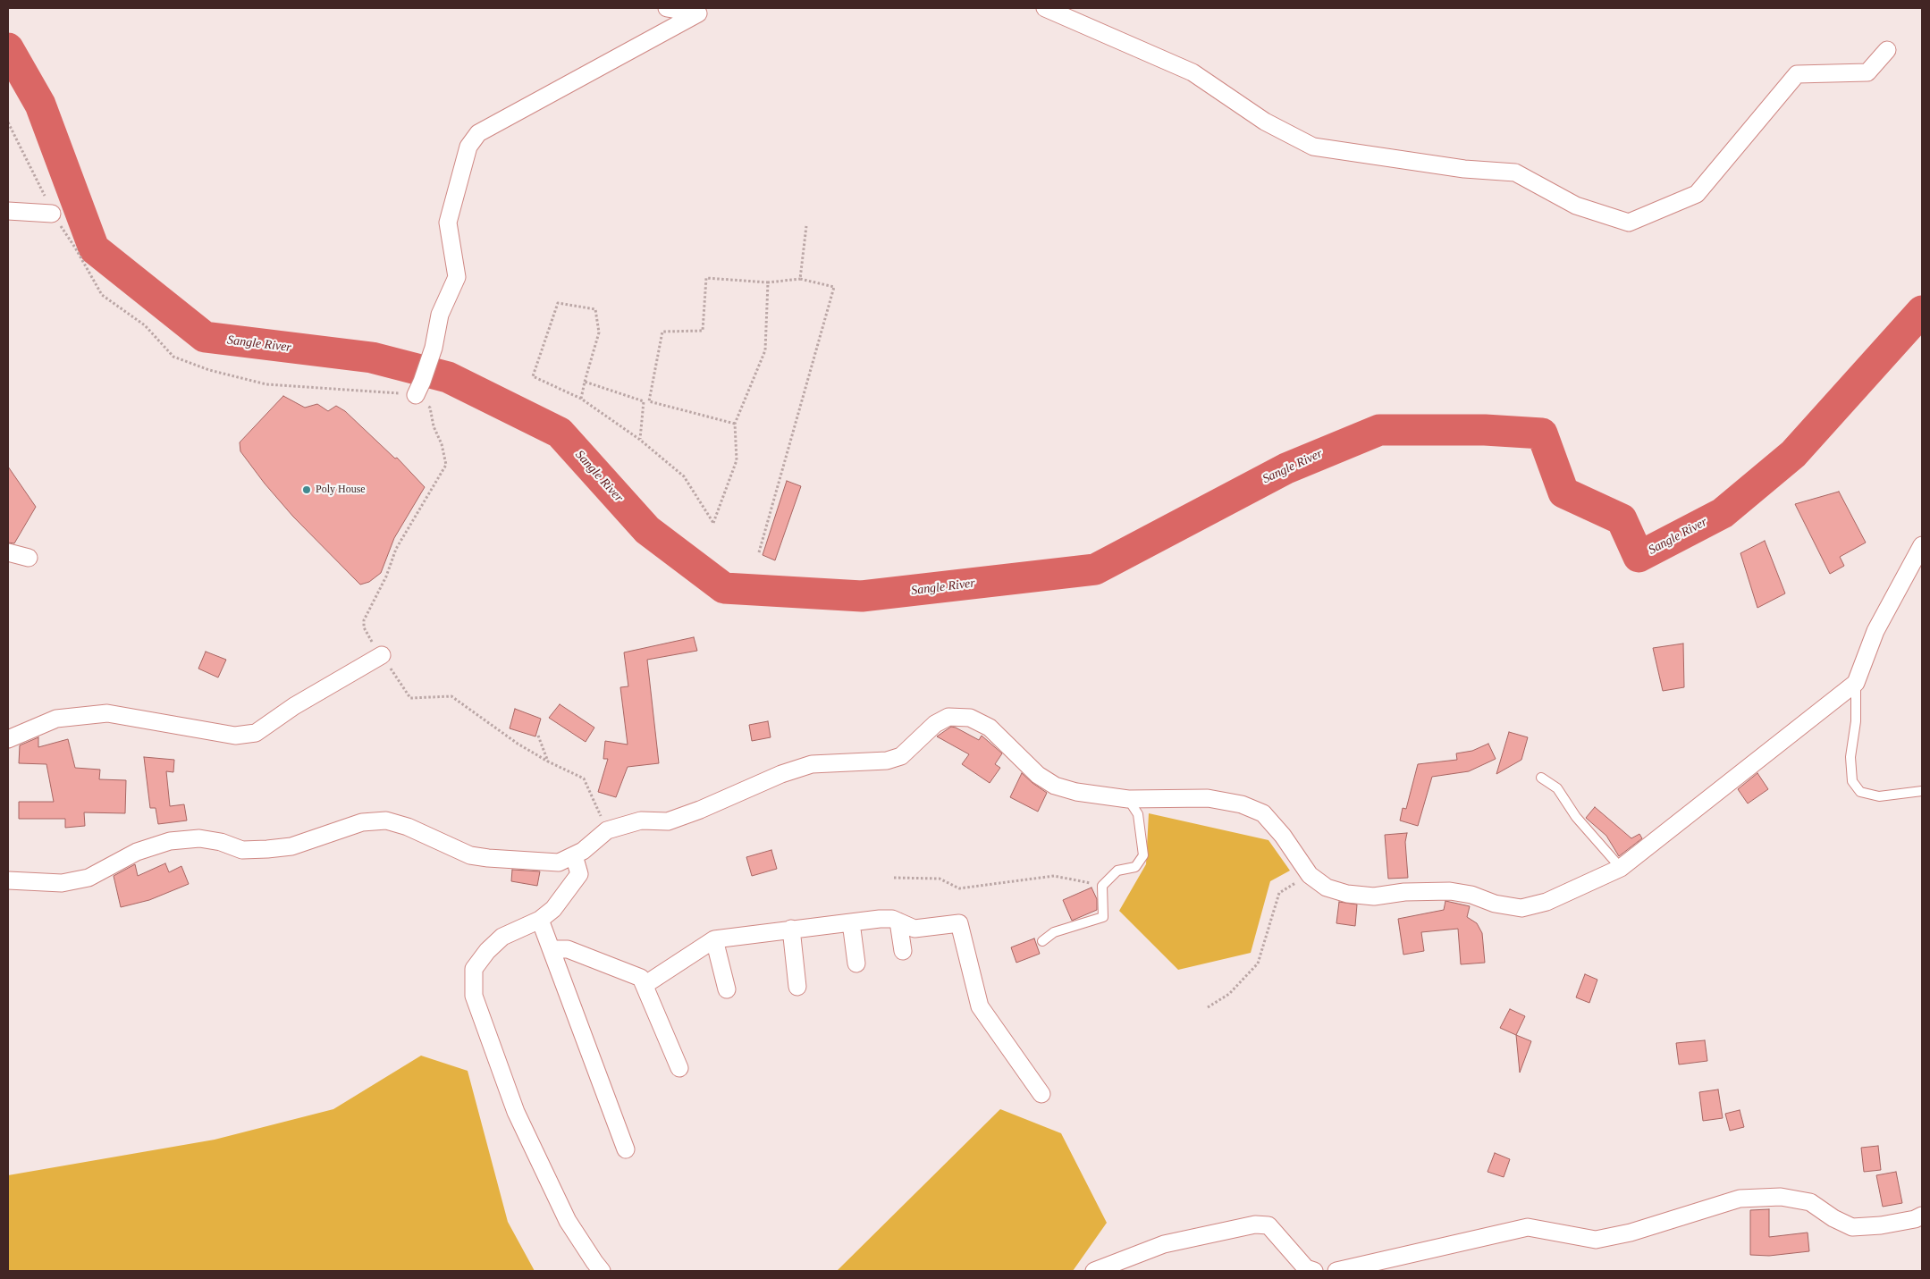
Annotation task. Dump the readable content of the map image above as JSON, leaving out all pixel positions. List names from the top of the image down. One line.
{"water":["Sangle River"],"places":["Poly House"]}
